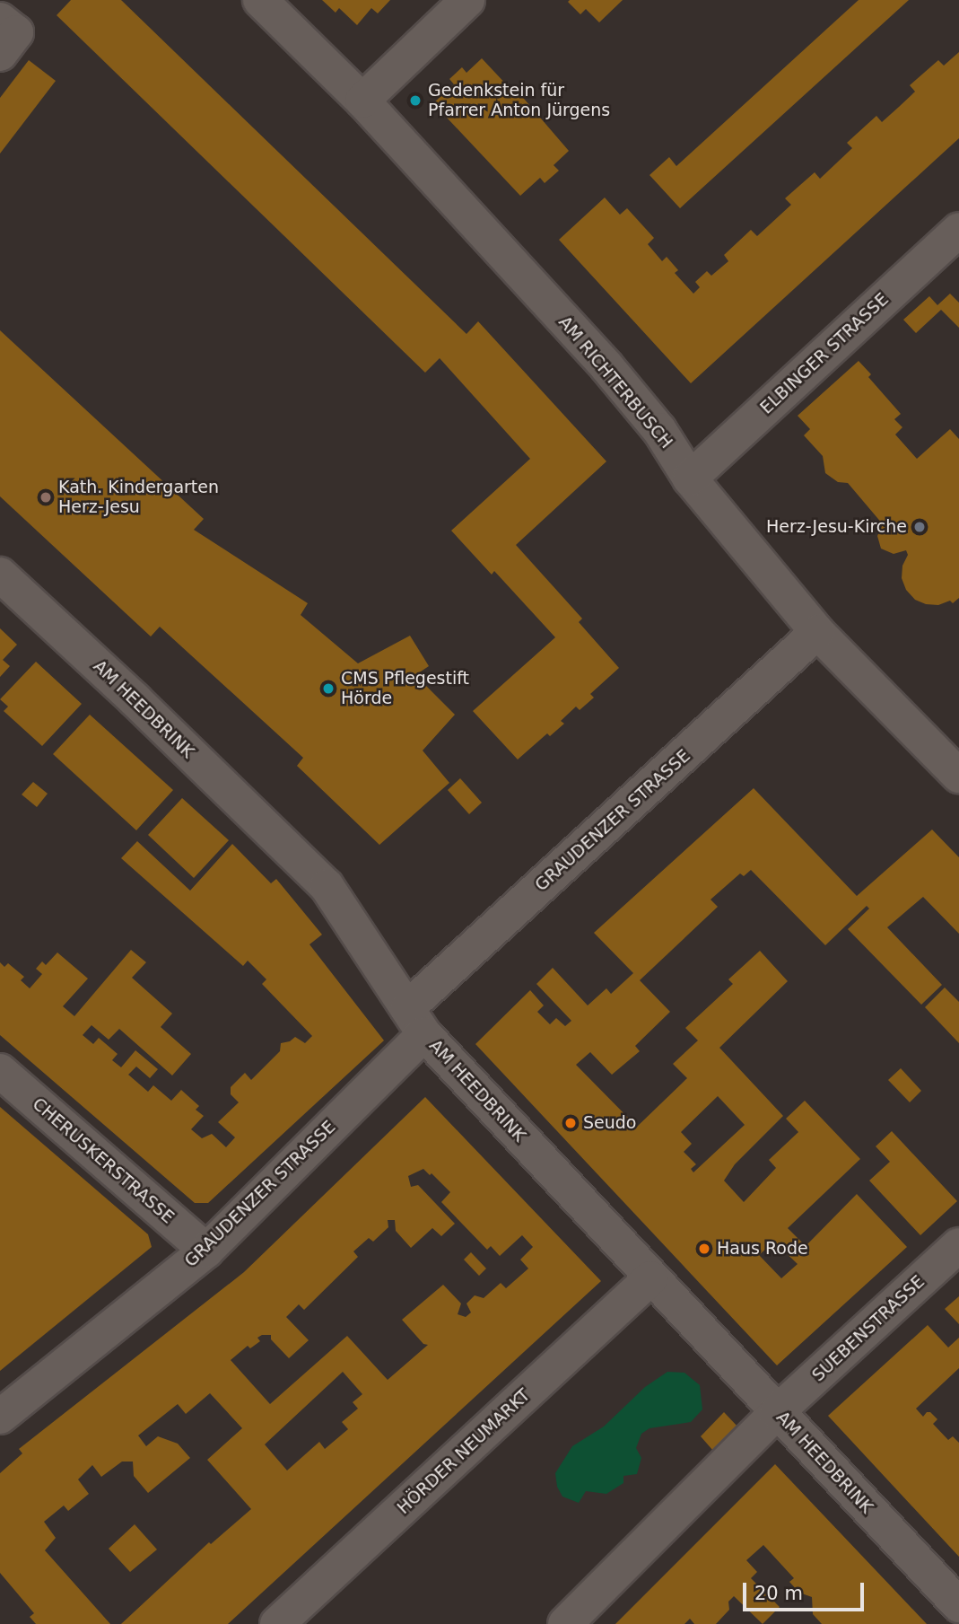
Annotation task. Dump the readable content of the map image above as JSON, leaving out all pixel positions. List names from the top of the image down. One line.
{"streets":{"street":["ELBINGER STRASSE","AM RICHTERBUSCH","AM HEEDBRINK","GRAUDENZER STRASSE","CHERUSKERSTRASSE","SUEBENSTRASSE","HÖRDER NEUMARKT"]},"crossings":[["ELBINGER STRASSE","AM RICHTERBUSCH"],["AM RICHTERBUSCH","GRAUDENZER STRASSE"],["AM HEEDBRINK","GRAUDENZER STRASSE"],["AM HEEDBRINK","SUEBENSTRASSE"],["AM HEEDBRINK","HÖRDER NEUMARKT"],["GRAUDENZER STRASSE","CHERUSKERSTRASSE"]],"places":["Gedenkstein für Pfarrer Anton Jürgens","Kath. Kindergarten Herz-Jesu","Herz-Jesu-Kirche","CMS Pflegestift Hörde","Seudo","Haus Rode"],"scale_bar":"20 m"}
